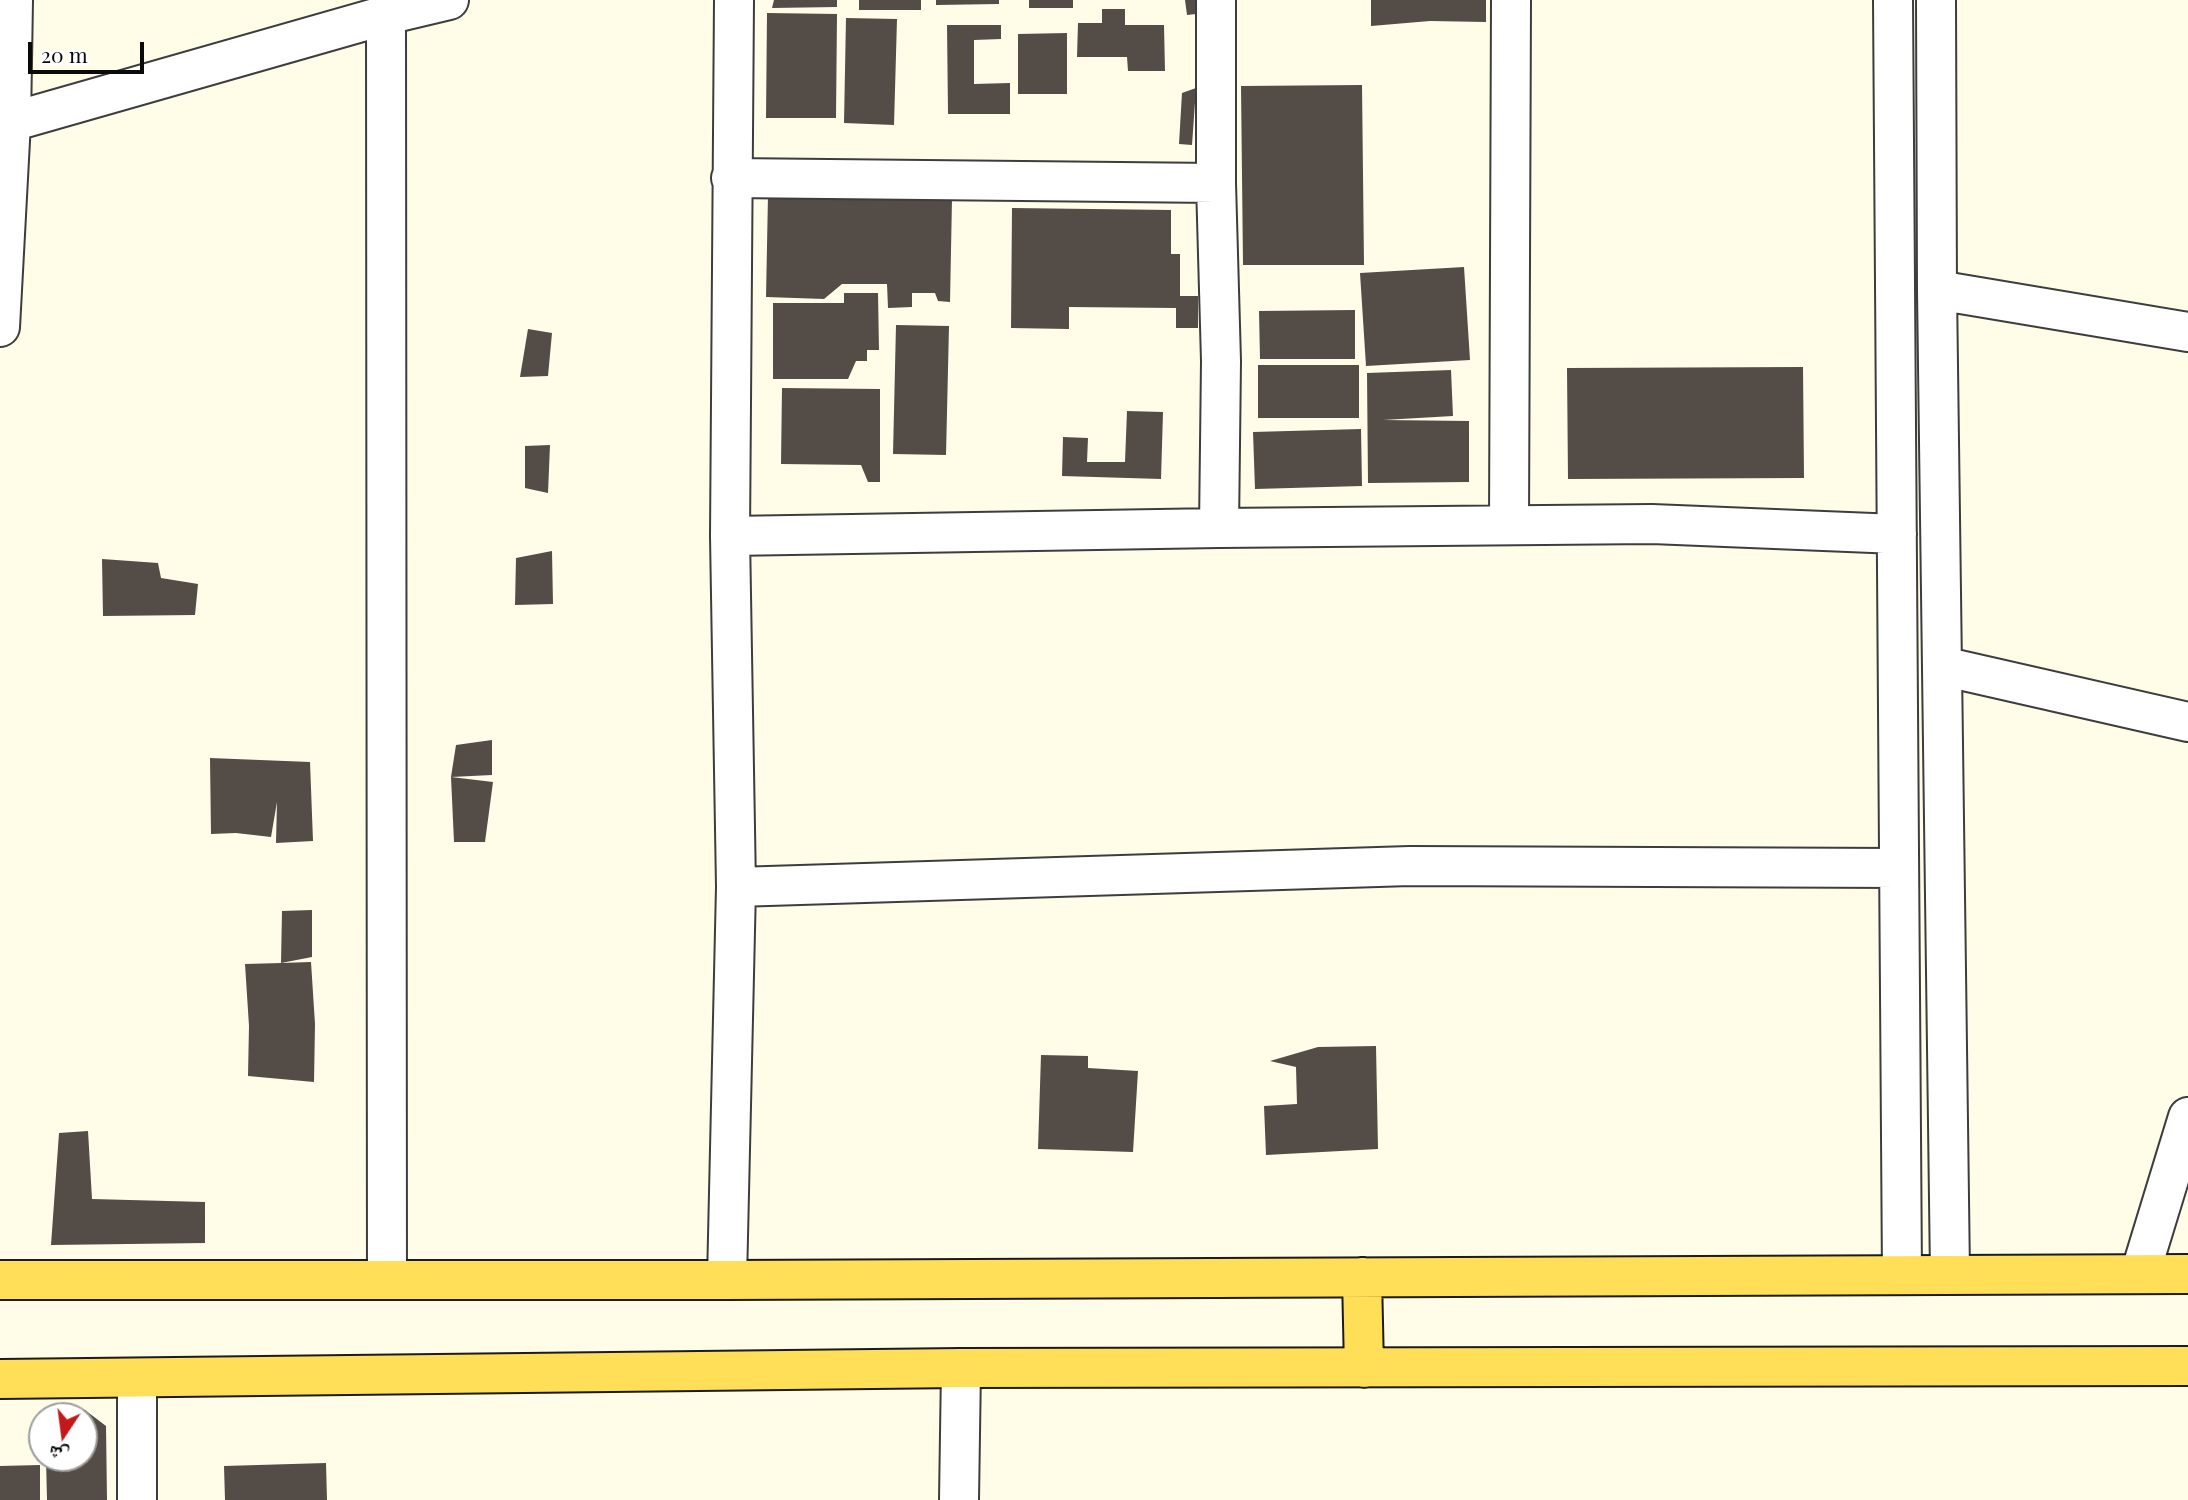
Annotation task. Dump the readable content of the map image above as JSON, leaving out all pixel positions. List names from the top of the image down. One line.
{"scale_bar":"20 m","north":"bottom"}
